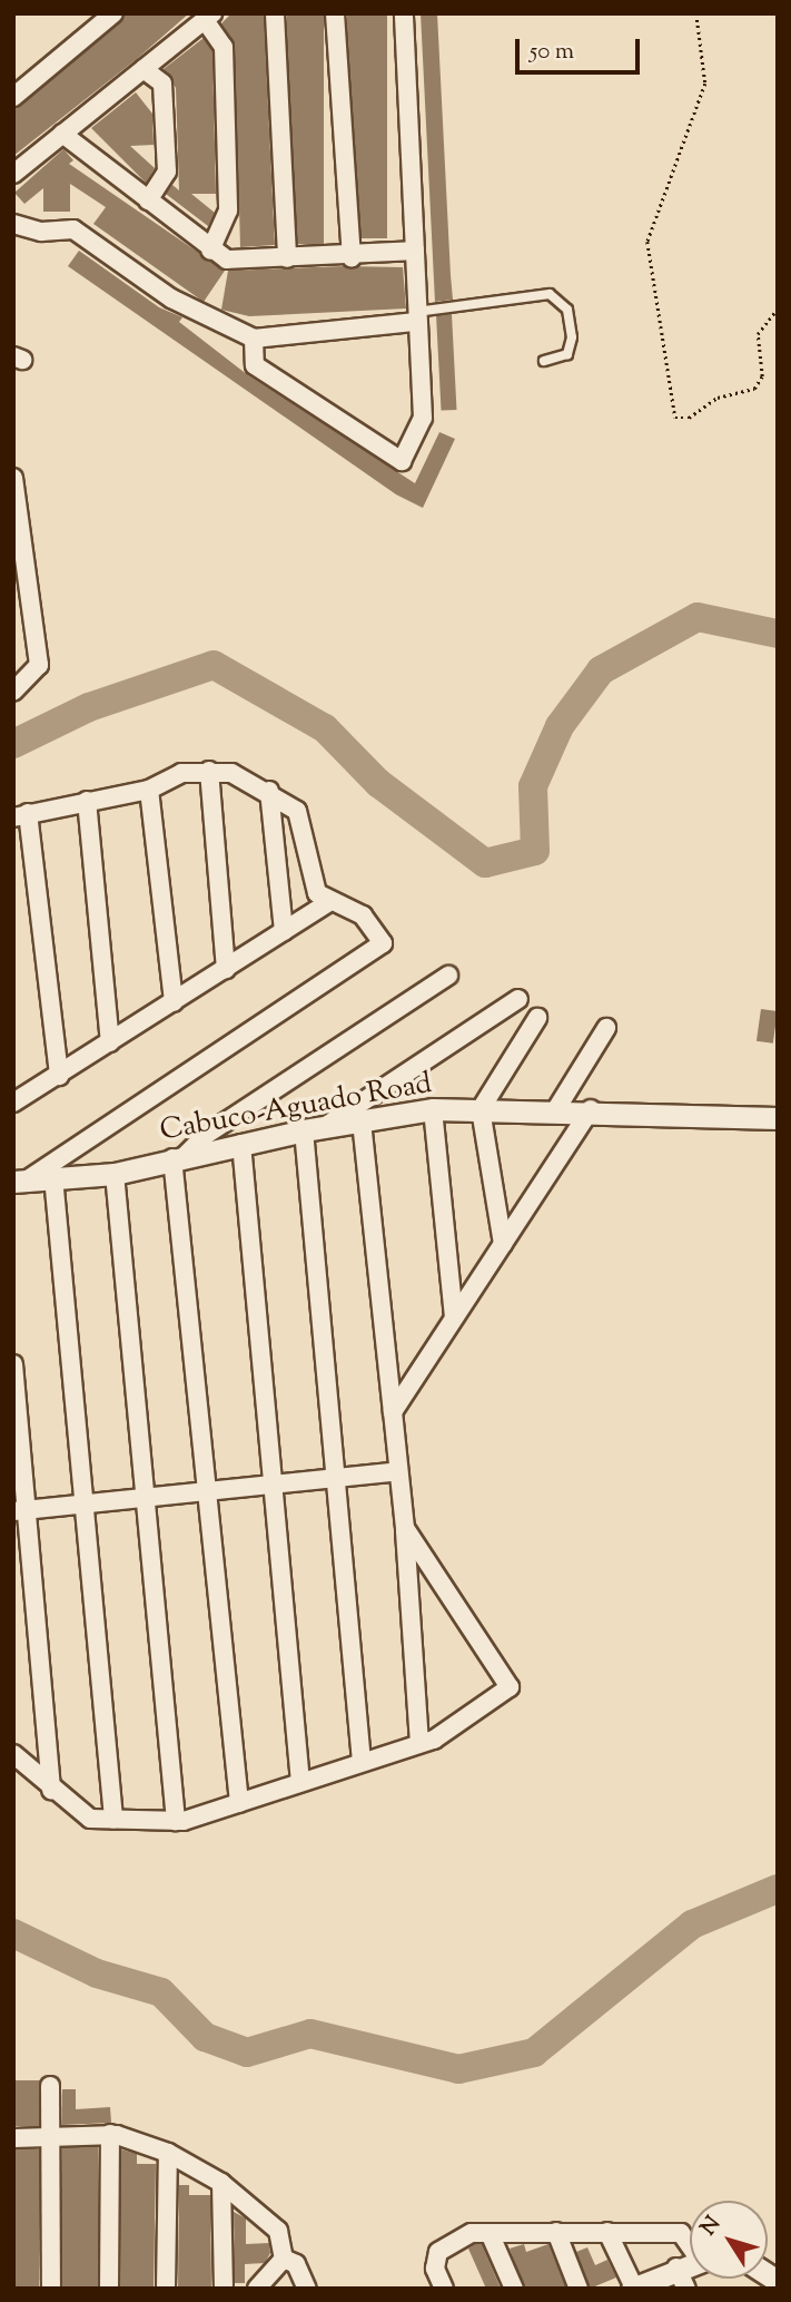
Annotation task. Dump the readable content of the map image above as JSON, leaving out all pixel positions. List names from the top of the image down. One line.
{"streets":{"street":["Cabuco-Aguado Road"]},"scale_bar":"50 m","north":"top left"}
